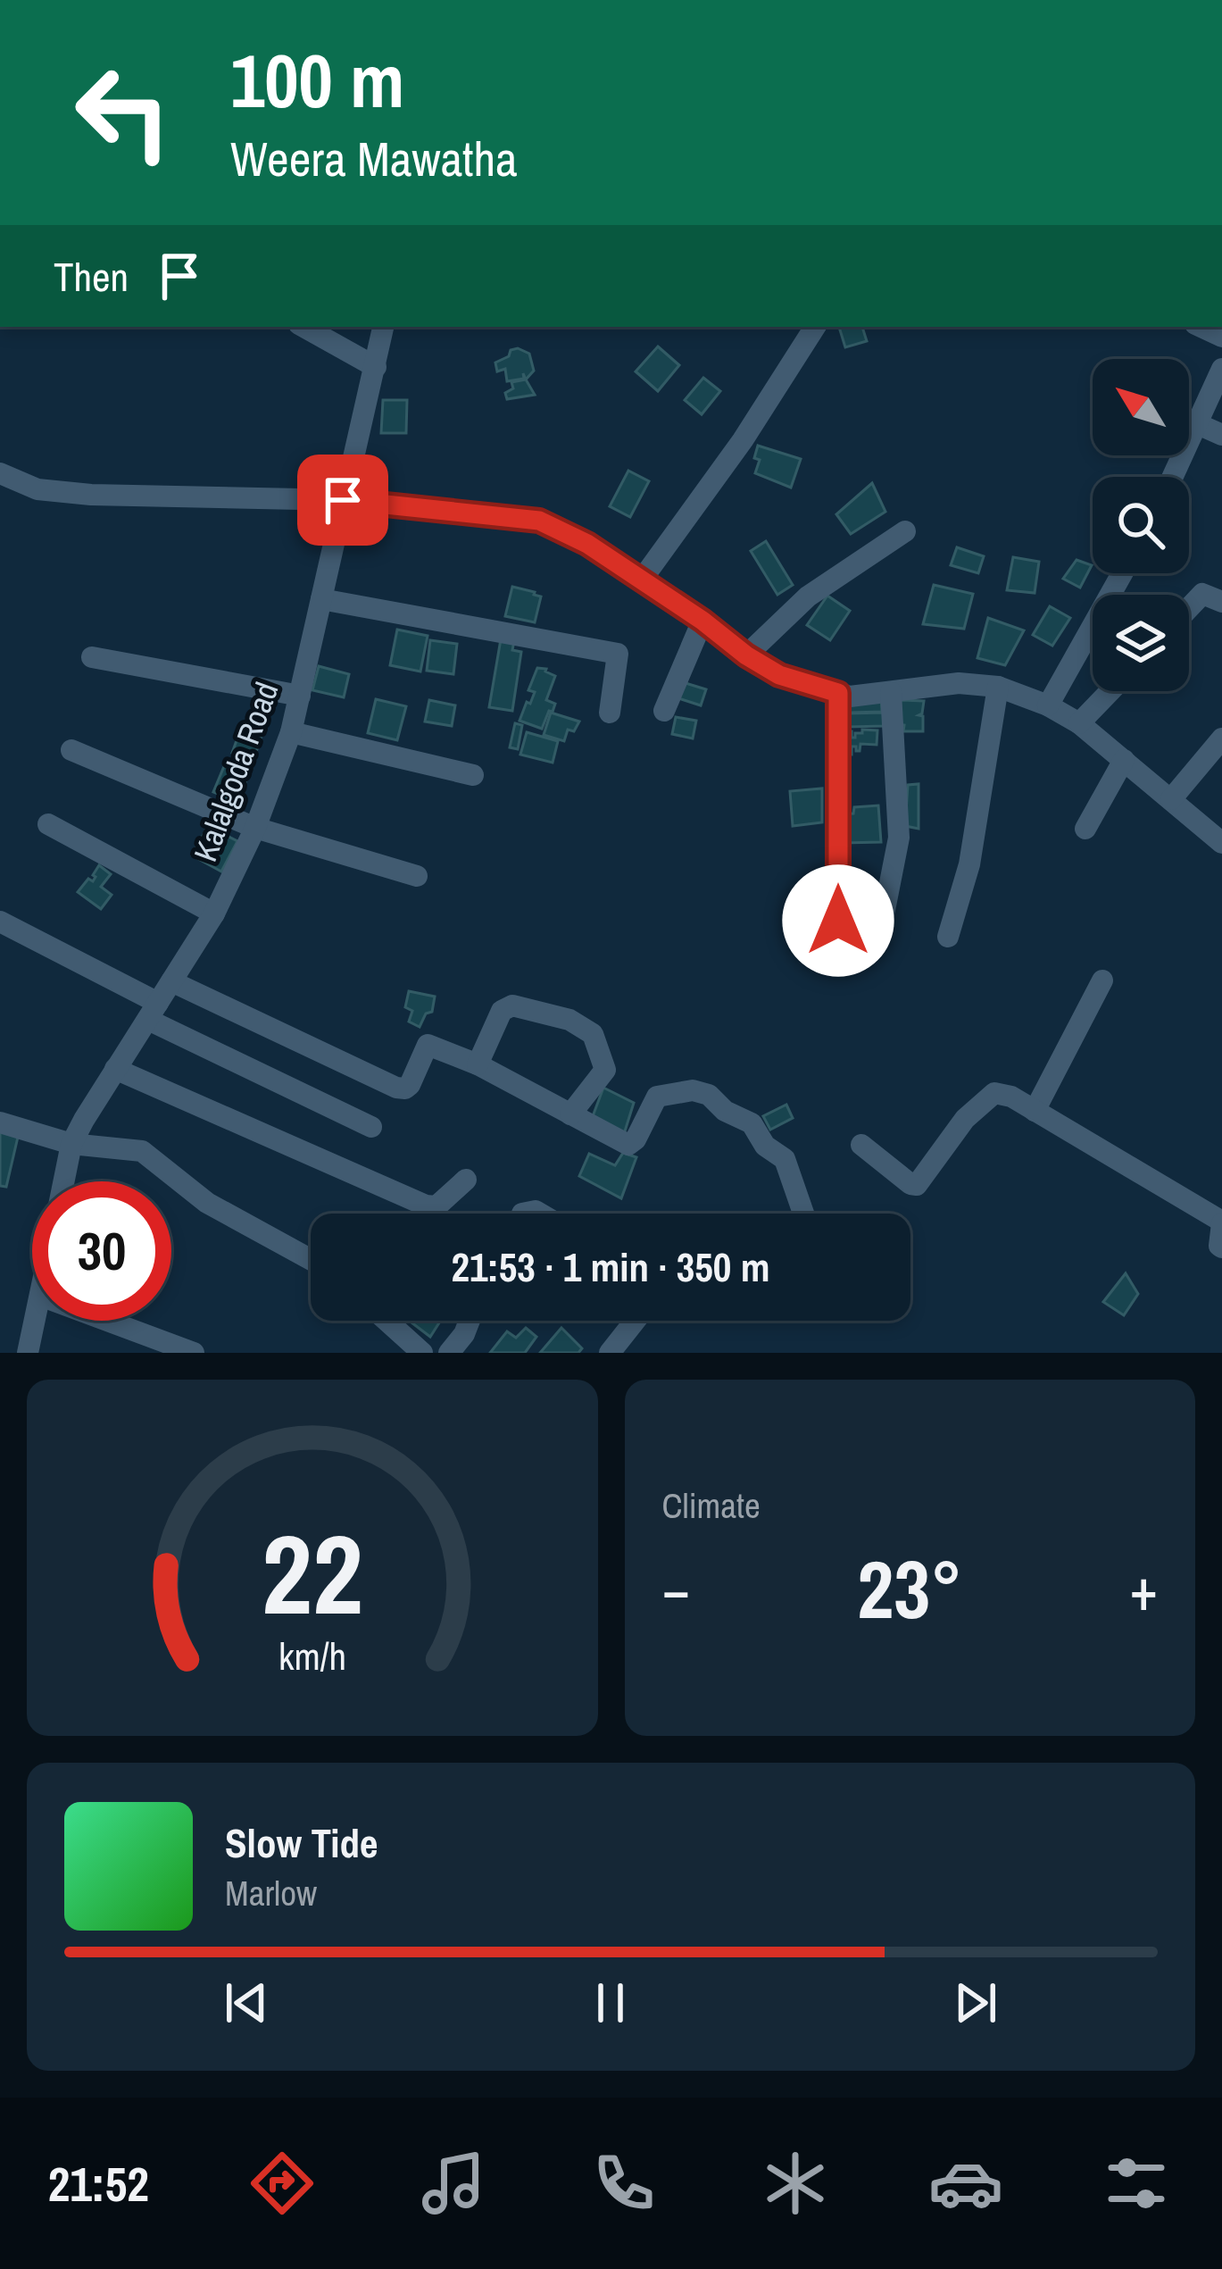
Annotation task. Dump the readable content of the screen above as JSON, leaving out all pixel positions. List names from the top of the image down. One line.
{"streets":{"street":["Kalalgoda Road"]},"north":"top left","page":{"turn":["100 m","Weera Mawatha"],"then":"Then","limit":"30","trip":"21:53 · 1 min · 350 m","tile":"Climate","heat":["−","23°","+"],"song":["Slow Tide","Marlow"],"tabs":"21:52","gauge":["22","km/h"]}}
